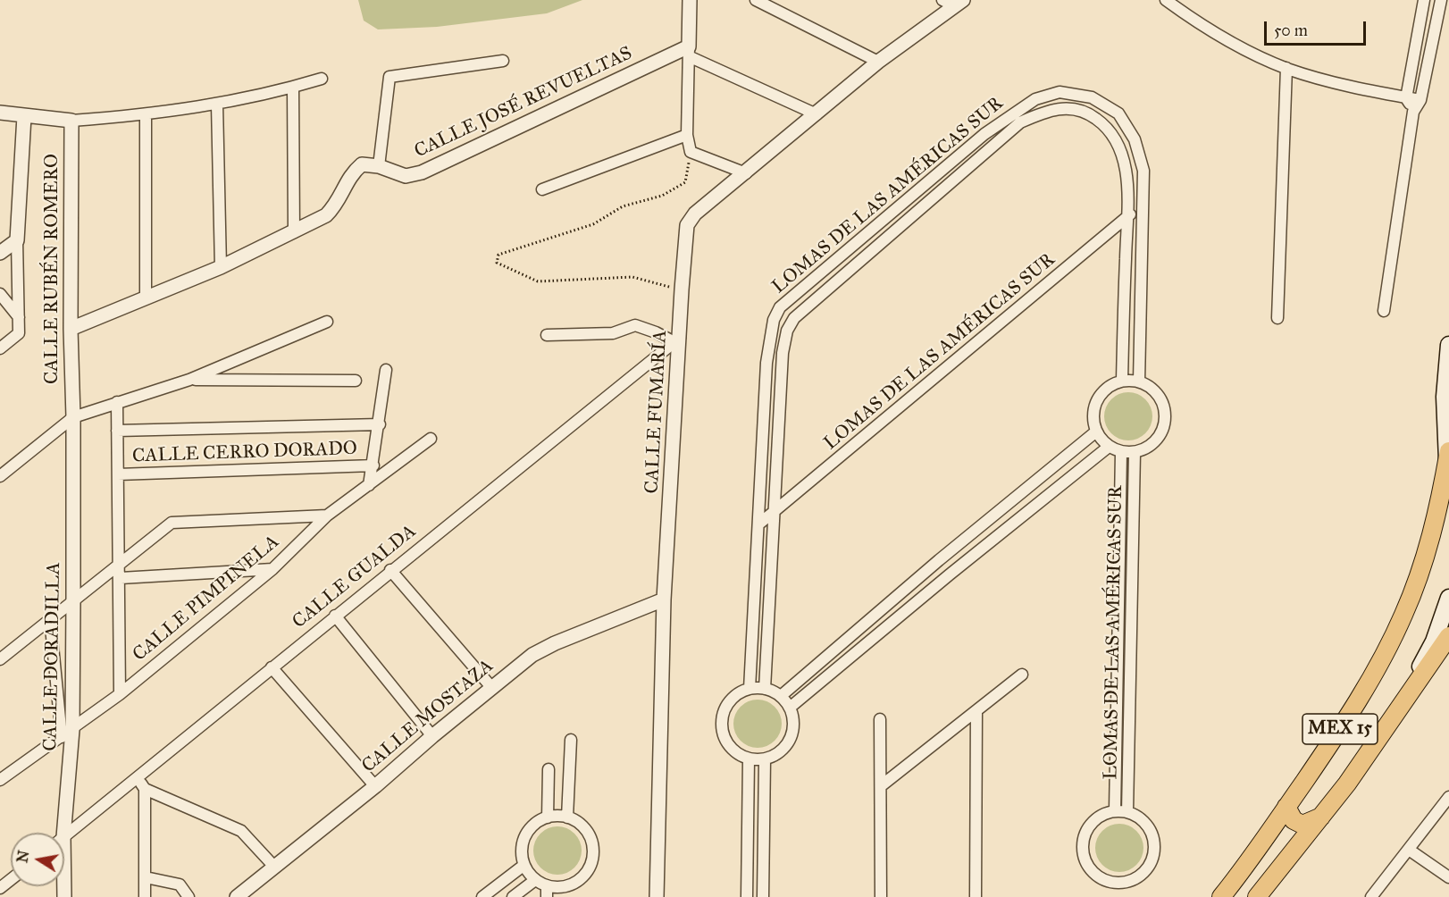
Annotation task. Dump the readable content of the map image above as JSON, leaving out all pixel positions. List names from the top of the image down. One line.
{"streets":{"main road":["MEX 15"],"street":["CALLE JOSÉ REVUELTAS","LOMAS DE LAS AMÉRICAS SUR","CALLE RUBÉN ROMERO","CALLE FUMARÍA","CALLE CERRO DORADO","CALLE GUALDA","CALLE PIMPINELA","CALLE DORADILLA","CALLE MOSTAZA"]},"crossings":[["CALLE RUBÉN ROMERO","CALLE DORADILLA"],["CALLE FUMARÍA","CALLE GUALDA"],["CALLE FUMARÍA","CALLE MOSTAZA"],["CALLE PIMPINELA","CALLE DORADILLA"]],"scale_bar":"50 m","north":"left"}
